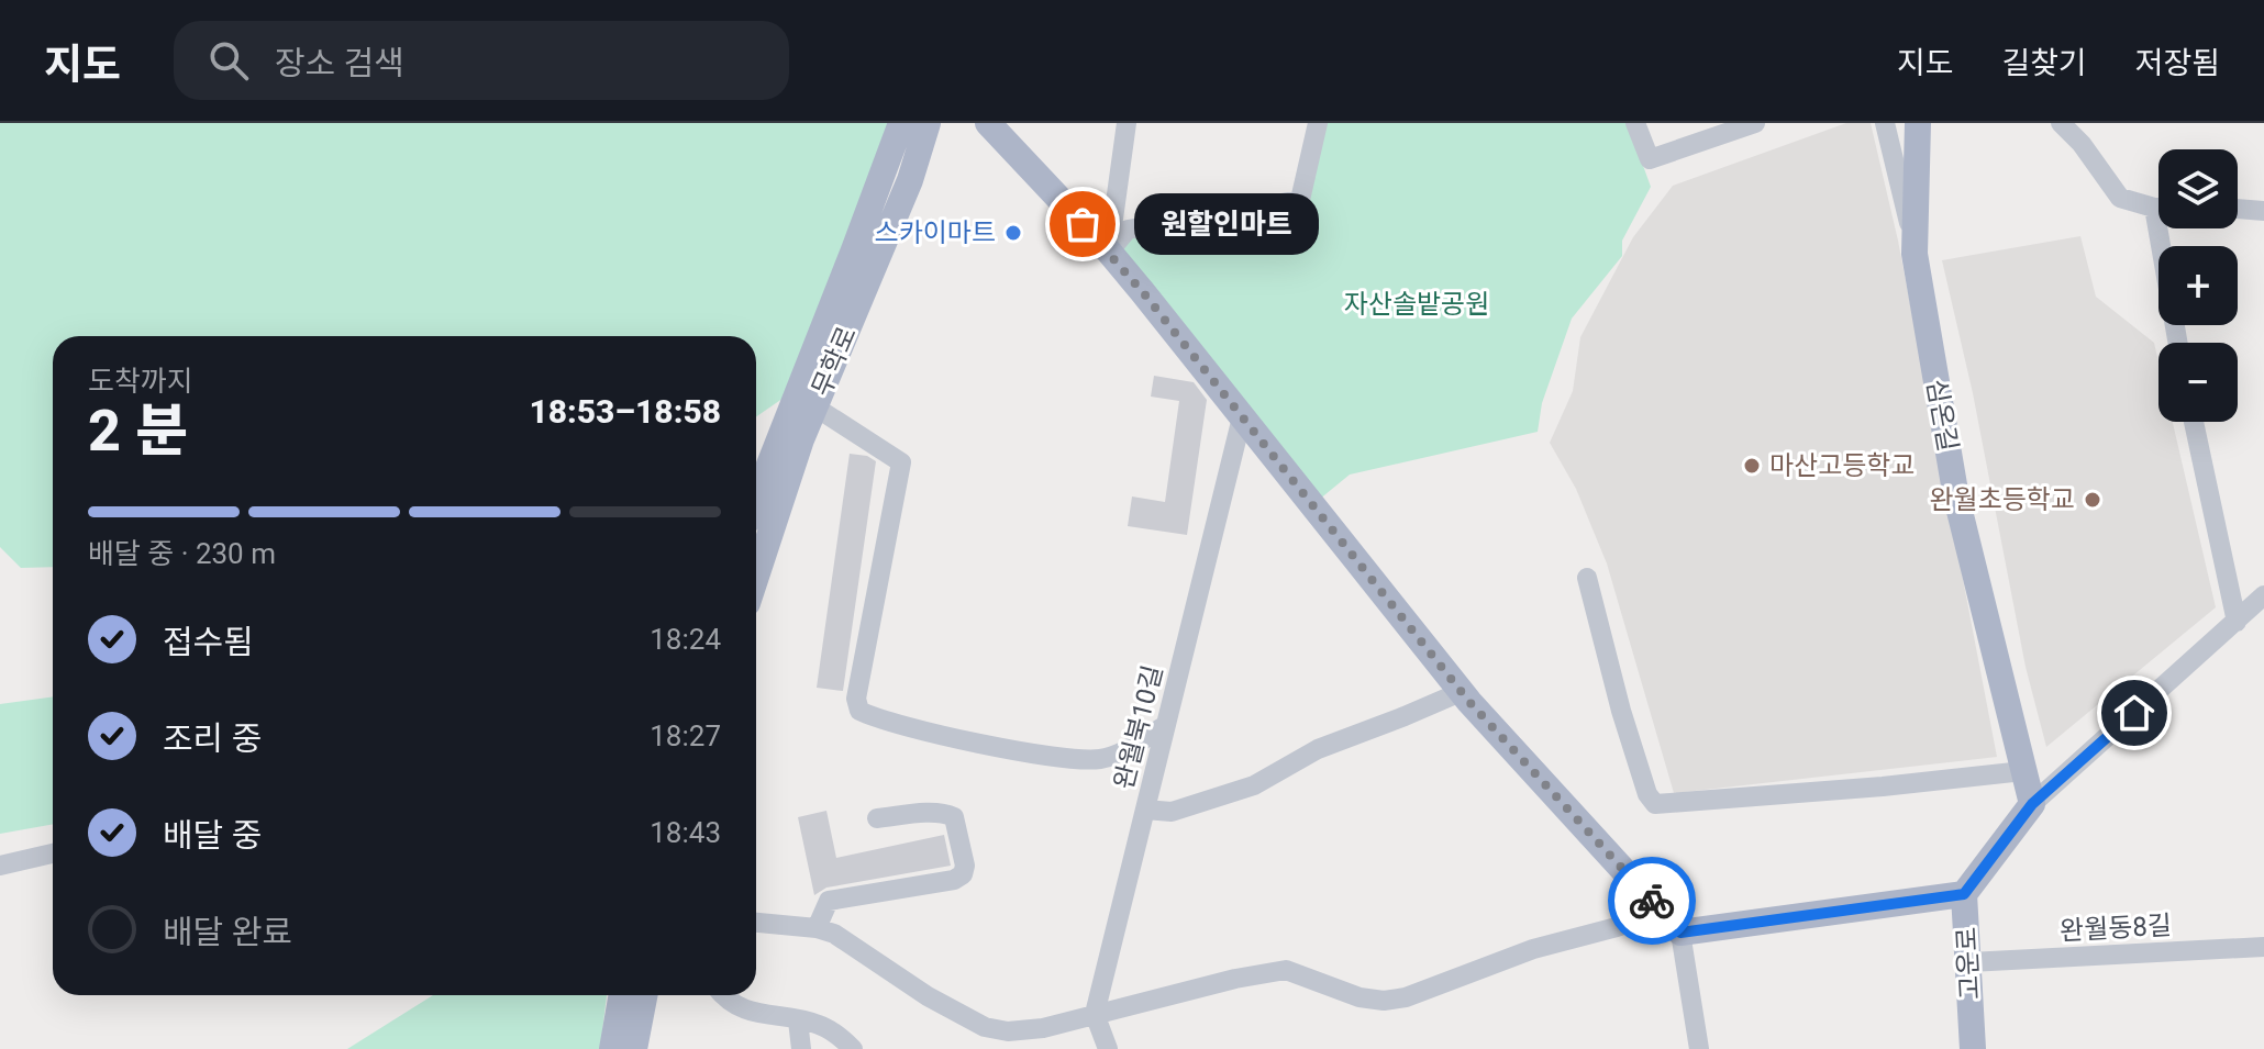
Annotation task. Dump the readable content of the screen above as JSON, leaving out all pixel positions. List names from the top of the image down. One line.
{"streets":{"main road":["무학로","심온길","고운로"],"street":["완월북10길","완월동8길"]},"crossings":[["심온길","고운로"],["완월동8길","고운로"]],"parks":["자산솔밭공원"],"places":["원할인마트","스카이마트","마산고등학교","완월초등학교"],"page":{"header":"지도","search":"장소 검색","nav":["지도","길찾기","저장됨"],"map_buttons":["+","−"],"bubble":"원할인마트","heading":["2 분","도착까지","18:53–18:58"],"bar":"배달 중 · 230 m","list":[["접수됨","18:24"],["조리 중","18:27"],["배달 중","18:43"],"배달 완료"]}}
